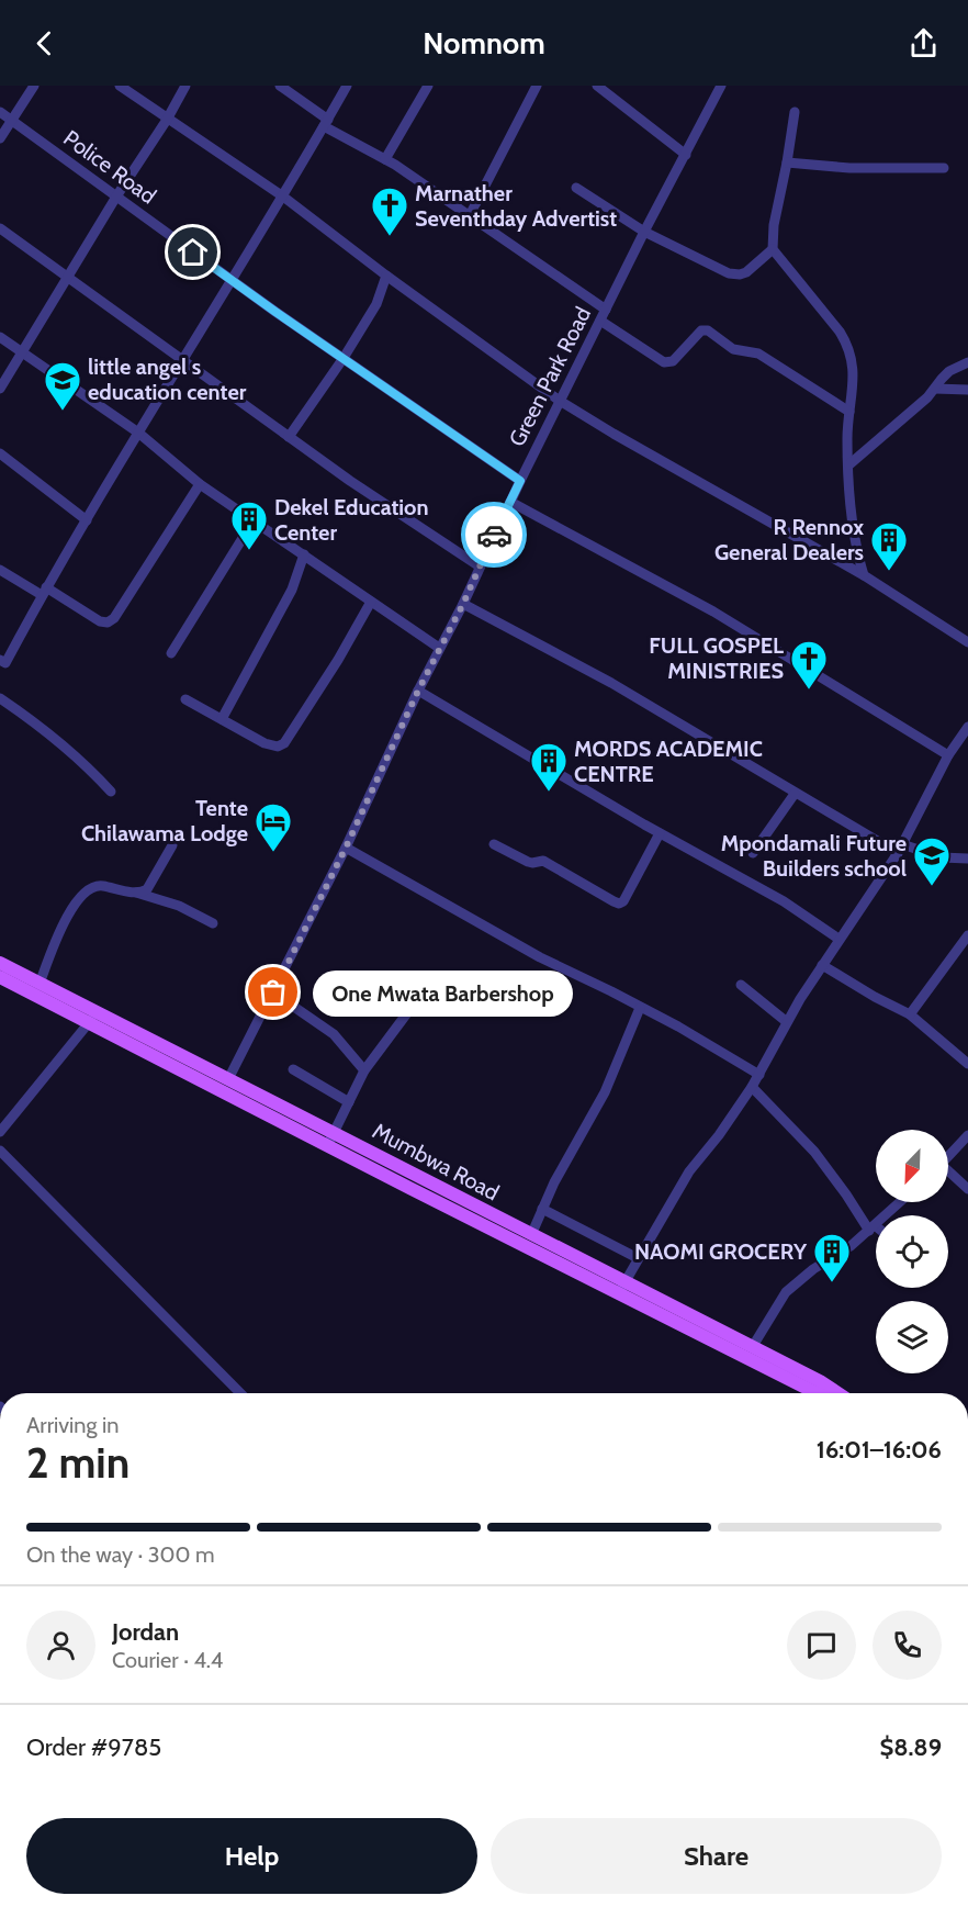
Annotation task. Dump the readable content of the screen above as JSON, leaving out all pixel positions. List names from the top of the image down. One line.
{"streets":{"main road":["Mumbwa Road"],"street":["Police Road","Green Park Road"]},"crossings":[["Police Road","Green Park Road"],["Green Park Road","Mumbwa Road"]],"places":{"church":["Marnather Seventhday Advertist","FULL GOSPEL MINISTRIES"],"school or university":["little angel s education center","Mpondamali Future Builders school"],"building":["Dekel Education Center","R Rennox General Dealers","MORDS ACADEMIC CENTRE","NAOMI GROCERY"],"hotel":["Tente Chilawama Lodge"],"other":["One Mwata Barbershop"]},"north":"bottom left","page":{"header":"Nomnom","bubble":"One Mwata Barbershop","heading":["2 min","Arriving in","16:01–16:06"],"panel":["Jordan","Courier · 4.4","Order #9785","$8.89"],"bar":"On the way · 300 m","buttons":["Help","Share"]}}
